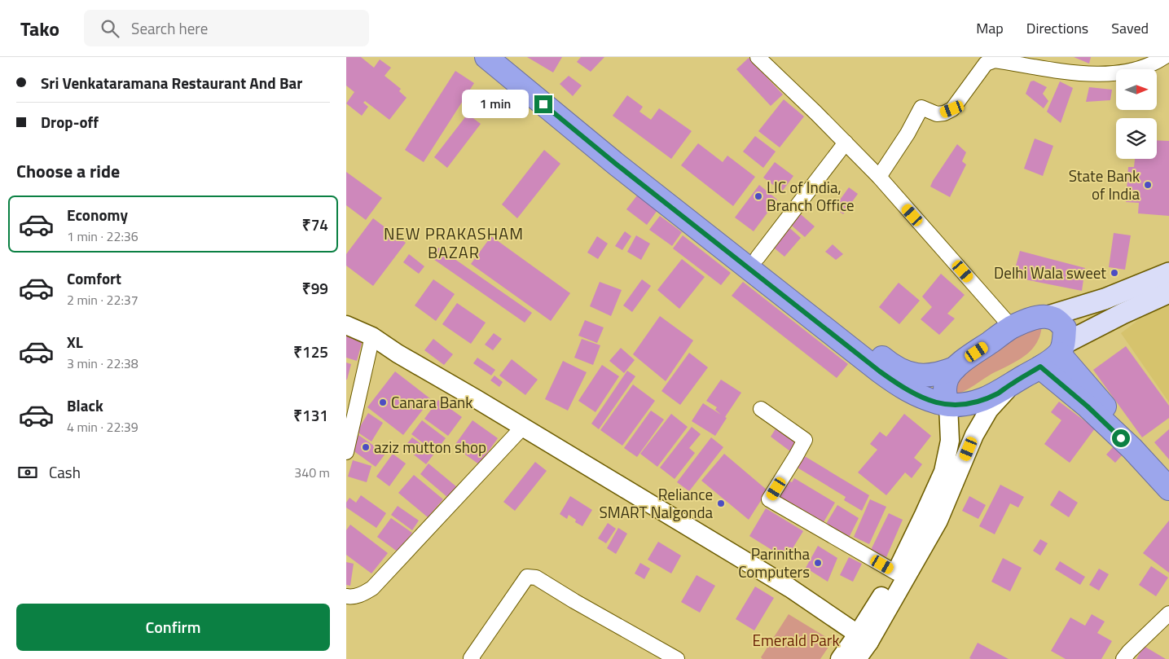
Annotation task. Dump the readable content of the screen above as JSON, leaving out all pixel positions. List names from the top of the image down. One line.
{"districts":["NEW PRAKASHAM BAZAR"],"parks":["Emerald Park"],"places":["State Bank of India","LIC of India, Branch Office","Delhi Wala sweet","Canara Bank","aziz mutton shop","Reliance SMART Nalgonda","Parinitha Computers"],"north":"right","page":{"header":"Tako","search":"Search here","nav":["Map","Directions","Saved"],"banner":["Sri Venkataramana Restaurant And Bar","Drop-off"],"bubble":"1 min","heading":"Choose a ride","list":[{"name":"Economy","note":"1 min · 22:36","value":"₹74"},{"name":"Comfort","note":"2 min · 22:37","value":"₹99"},{"name":"XL","note":"3 min · 22:38","value":"₹125"},{"name":"Black","note":"4 min · 22:39","value":"₹131"}],"pay":["Cash","340 m"],"buttons":"Confirm"}}
